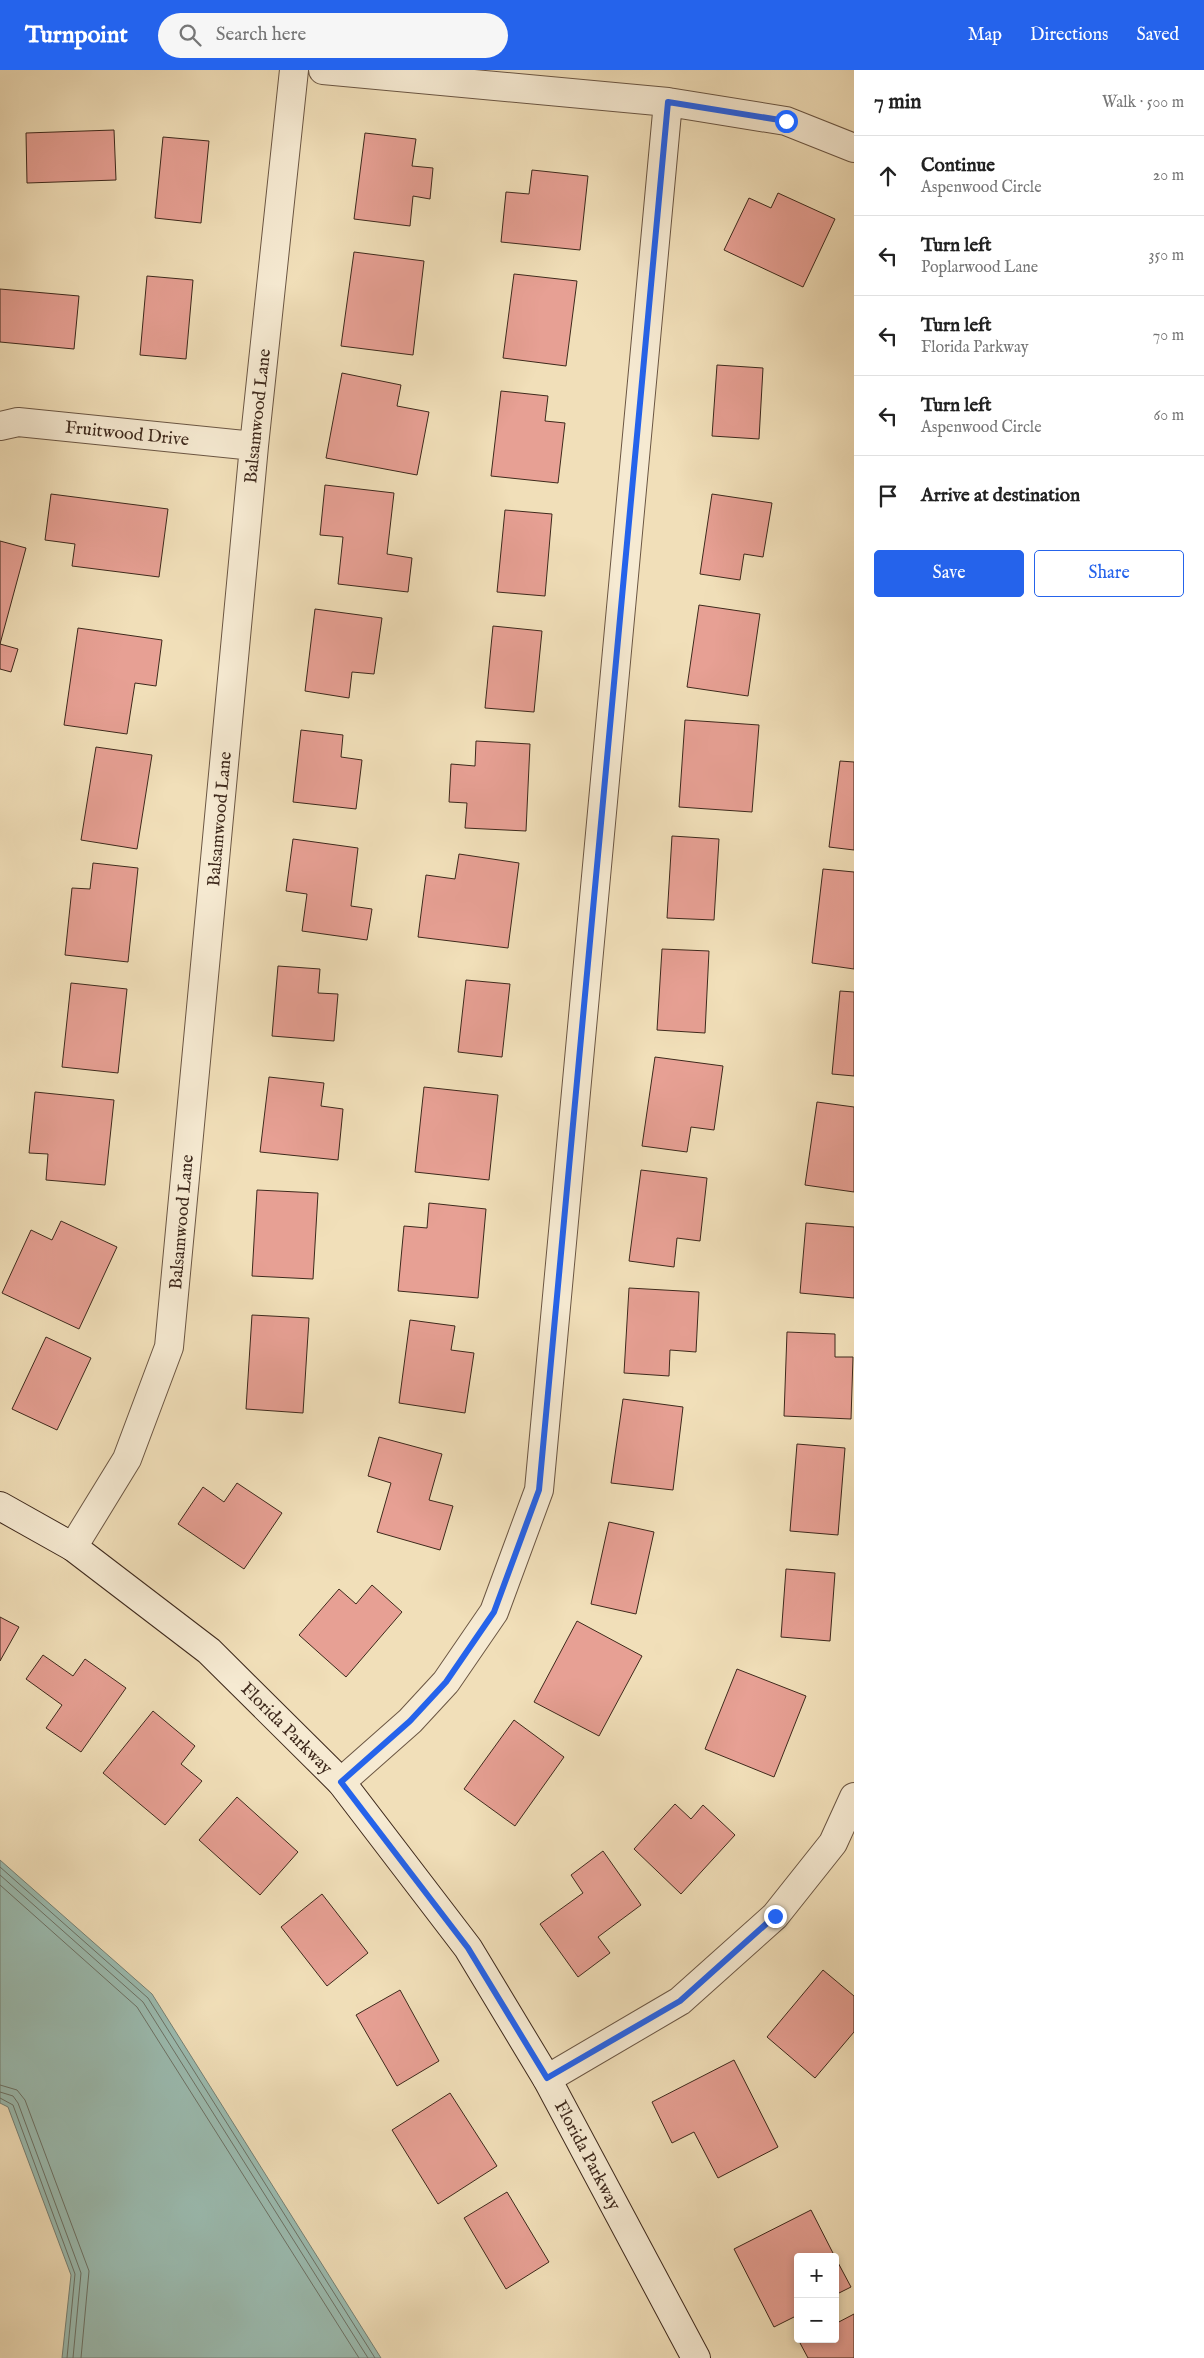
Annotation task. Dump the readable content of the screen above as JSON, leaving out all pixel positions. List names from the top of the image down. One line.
{"streets":{"street":["Balsamwood Lane","Fruitwood Drive","Florida Parkway"]},"crossings":[["Balsamwood Lane","Fruitwood Drive"],["Balsamwood Lane","Florida Parkway"]],"page":{"header":"Turnpoint","search":"Search here","nav":["Map","Directions","Saved"],"heading":["7 min","Walk · 500 m"],"list":[["Continue","Aspenwood Circle","20 m"],["Turn left","Poplarwood Lane","350 m"],["Turn left","Florida Parkway","70 m"],["Turn left","Aspenwood Circle","60 m"],"Arrive at destination"],"buttons":["Save","Share"],"map_buttons":["+","−"]}}
